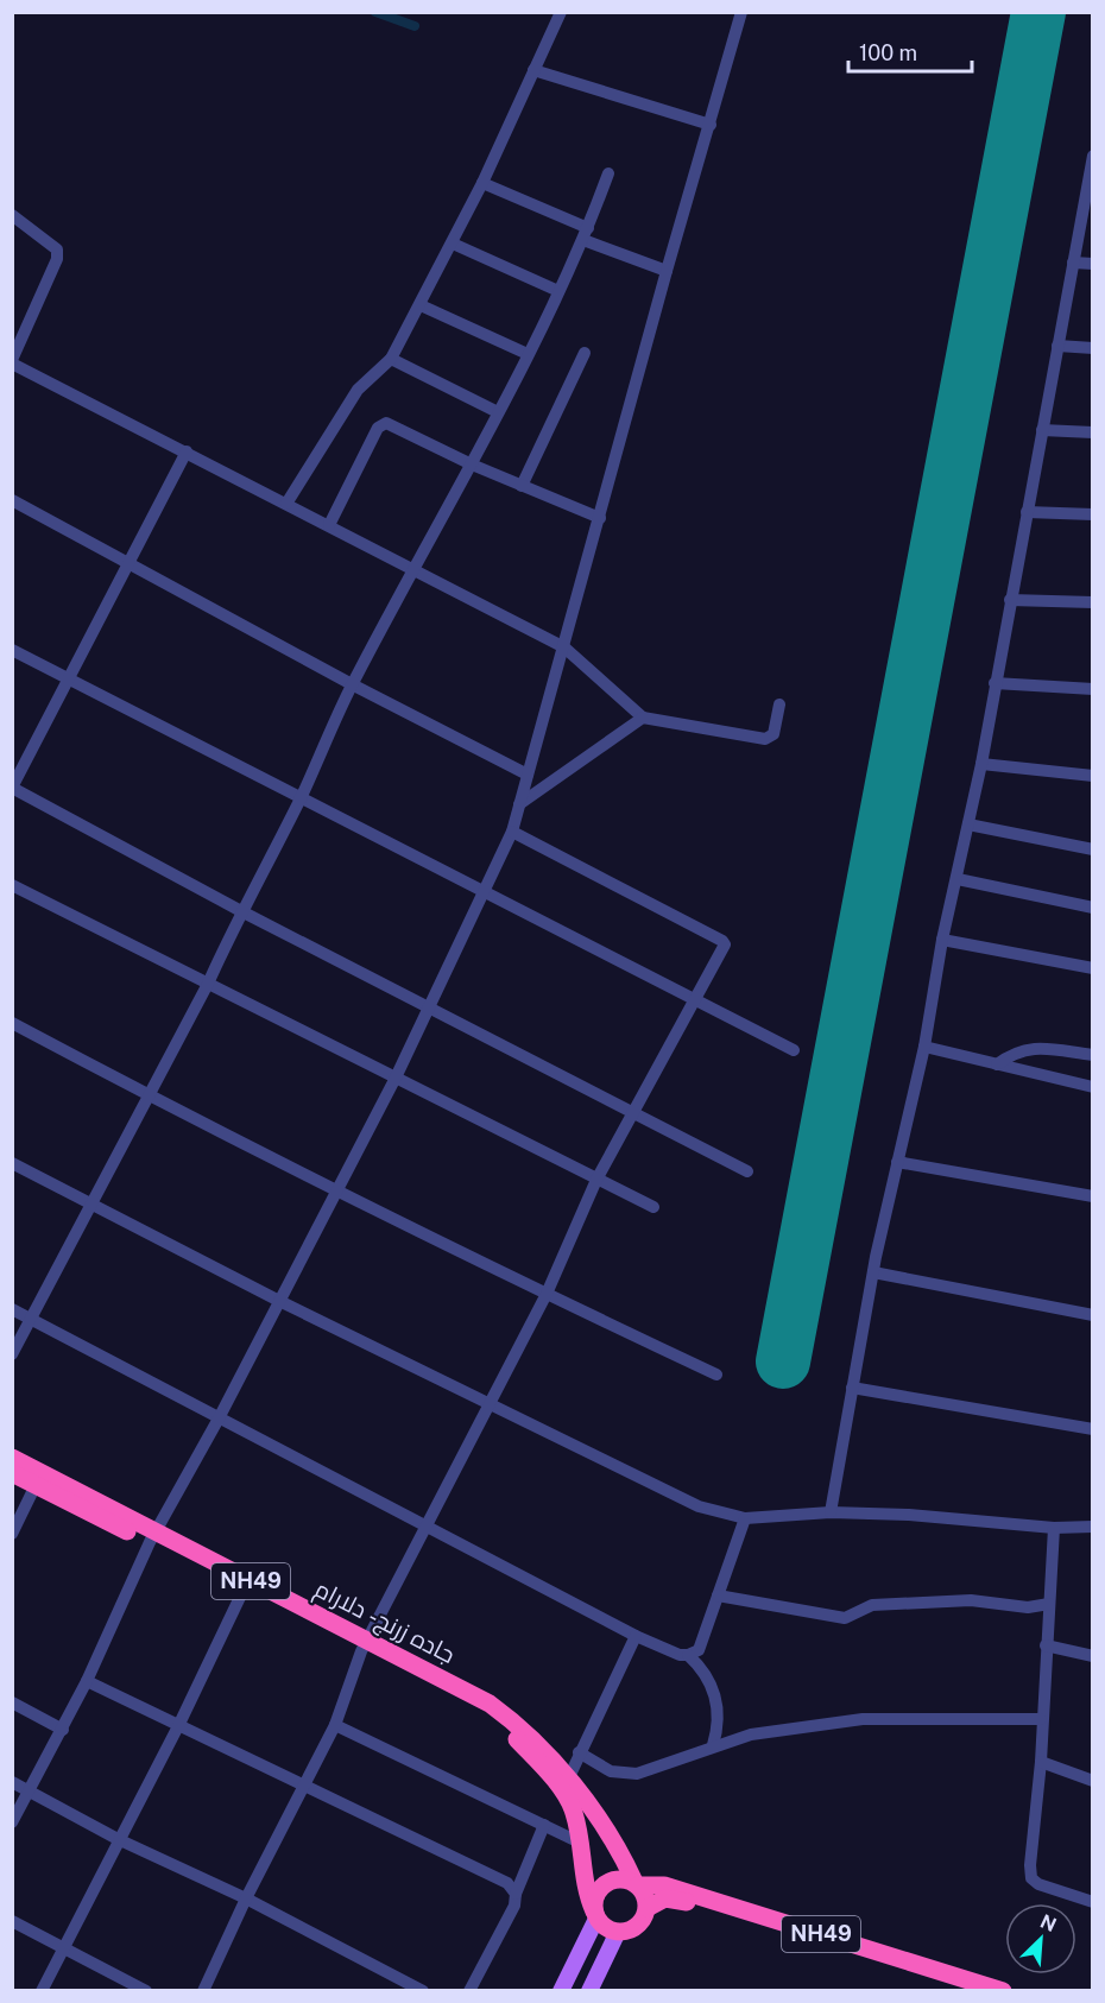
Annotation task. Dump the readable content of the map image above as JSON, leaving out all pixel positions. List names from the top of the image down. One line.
{"streets":{"highway":["NH49","جاده زرنج - دلارام"]},"crossings":[["NH49","جاده زرنج - دلارام"]],"scale_bar":"100 m","north":"top right"}
